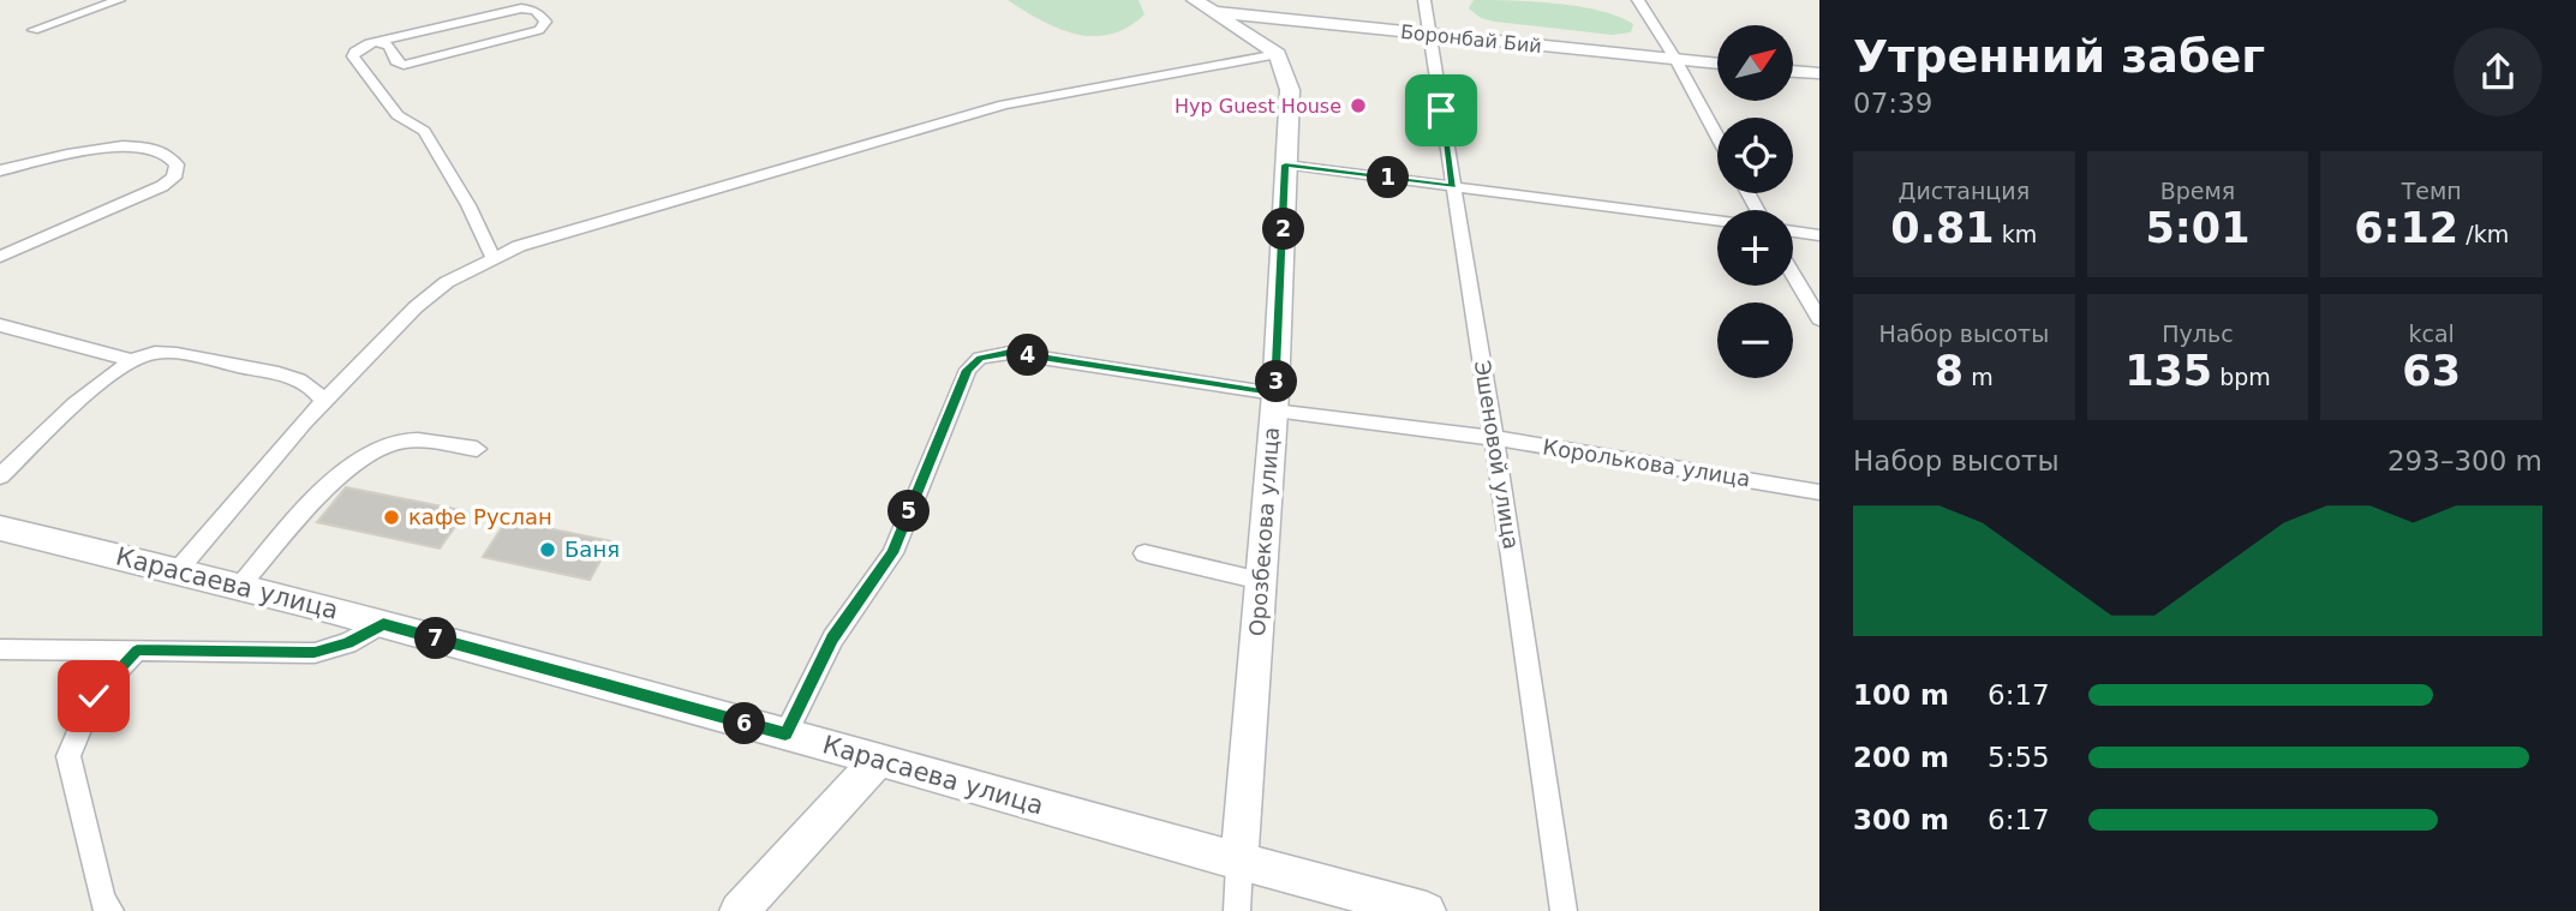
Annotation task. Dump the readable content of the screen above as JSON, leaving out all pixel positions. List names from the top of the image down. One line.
{"streets":{"street":["Боронбай Бий","Эшеновой улица","Королькова улица","Орозбекова улица","Карасаева улица"]},"crossings":[["Боронбай Бий","Эшеновой улица"],["Эшеновой улица","Королькова улица"],["Королькова улица","Орозбекова улица"],["Королькова улица","Карасаева улица"],["Орозбекова улица","Карасаева улица"]],"places":["Нур Guest House","кафе Руслан","Баня"],"north":"top right","page":{"heading":["Утренний забег","07:39"],"map_buttons":["+","−"],"stats":[["Дистанция","0.81 km"],["Время","5:01"],["Темп","6:12 /km"],["Набор высоты","8 m"],["Пульс","135 bpm"],["kcal","63"]],"pins":["1","2","4","3","5","7","6"],"chart":["Набор высоты","293–300 m"],"list":[{"name":"100 m","note":"6:17"},{"name":"200 m","note":"5:55"},{"name":"300 m","note":"6:17"}]}}
